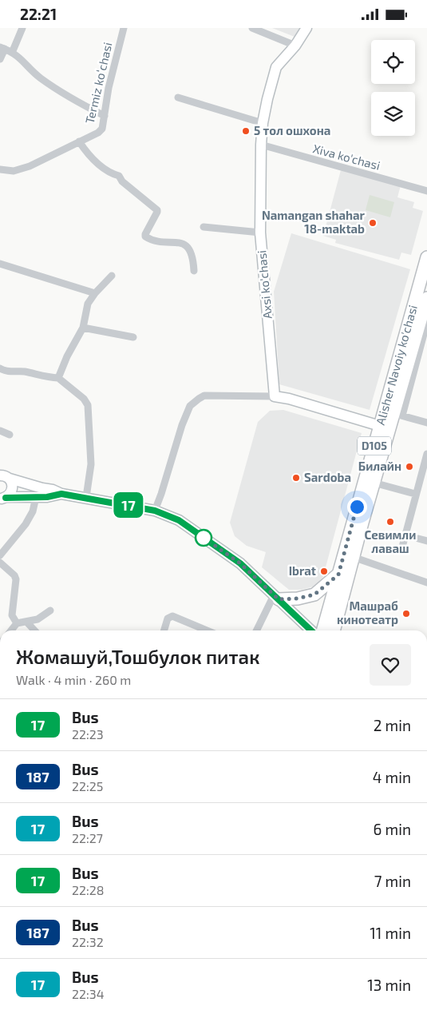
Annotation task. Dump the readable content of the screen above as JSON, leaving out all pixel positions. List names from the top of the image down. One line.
{"streets":{"main road":["Alisher Navoiy ko'chasi","D105"],"street":["Termiz koʻchasi","Xiva ko'chasi","Axsi ko'chasi"]},"crossings":[["Xiva ko'chasi","Axsi ko'chasi"]],"places":["5 тол ошхона","Namangan shahar 18-maktab","Билайн","Sardoba","Севимли лаваш","Ibrat","Машраб кинотеатр"],"lines":["bus line 17"],"page":{"status":"22:21","on_map":"17","heading":["Жомашуй,Тошбулок питак","Walk · 4 min · 260 m"],"list":[{"mark":"17","name":"Bus","note":"22:23","value":"2 min"},{"mark":"187","name":"Bus","note":"22:25","value":"4 min"},{"mark":"17","name":"Bus","note":"22:27","value":"6 min"},{"mark":"17","name":"Bus","note":"22:28","value":"7 min"},{"mark":"187","name":"Bus","note":"22:32","value":"11 min"},{"mark":"17","name":"Bus","note":"22:34","value":"13 min"}]}}
